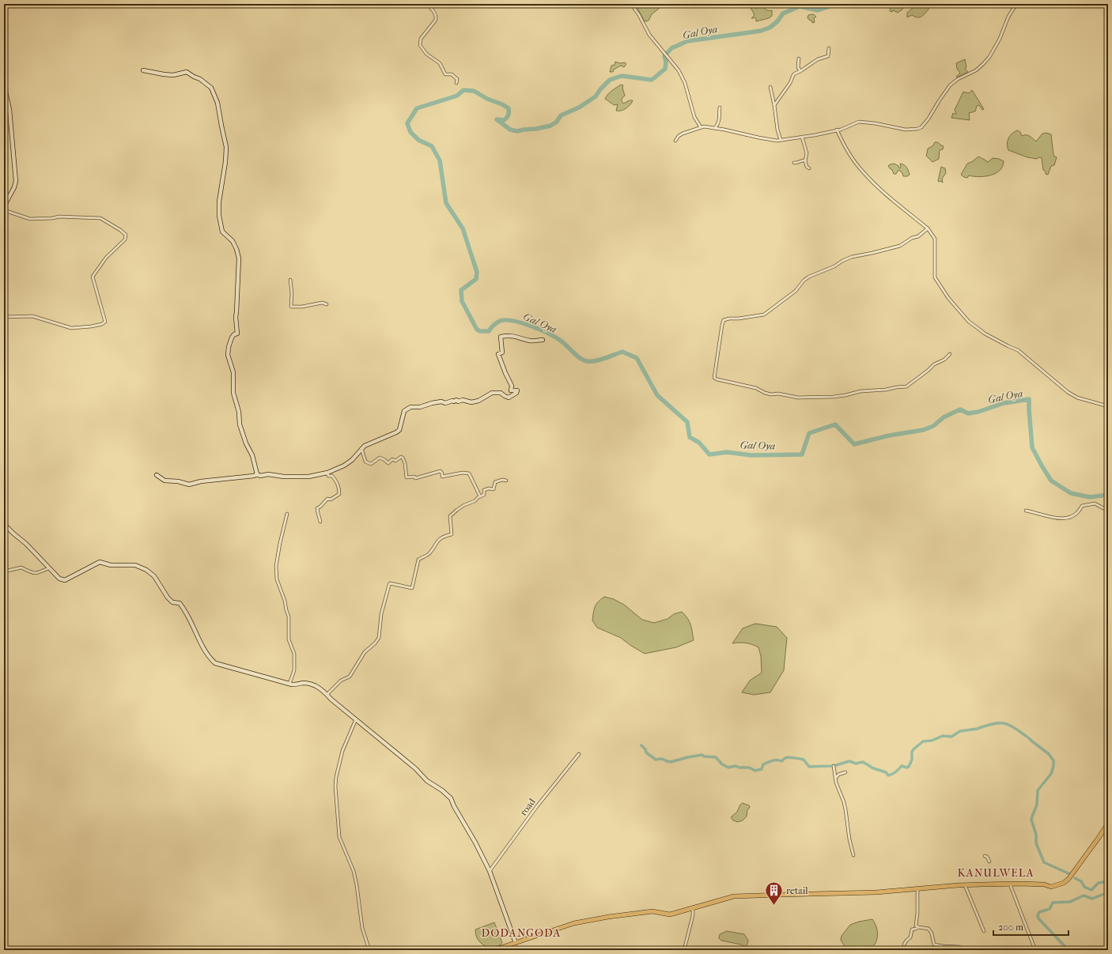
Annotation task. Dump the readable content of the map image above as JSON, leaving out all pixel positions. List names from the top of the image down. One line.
{"streets":{"street":["road"]},"districts":["KANULWELA","DODANGODA"],"water":["Gal Oya"],"places":{"building":["retail"]},"scale_bar":"200 m"}
